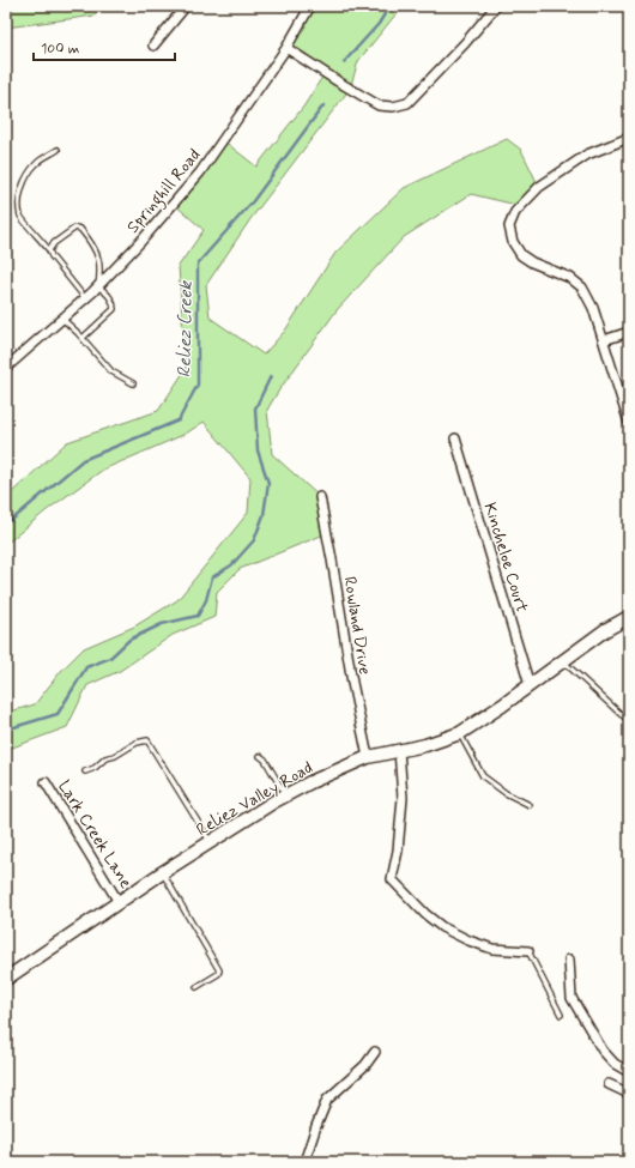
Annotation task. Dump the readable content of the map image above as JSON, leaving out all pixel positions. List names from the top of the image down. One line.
{"streets":{"main road":["Reliez Valley Road"],"street":["Springhill Road","Kincheloe Court","Rowland Drive","Lark Creek Lane"]},"crossings":[["Kincheloe Court","Reliez Valley Road"],["Rowland Drive","Reliez Valley Road"],["Reliez Valley Road","Lark Creek Lane"]],"water":["Reliez Creek"],"scale_bar":"100 m"}
